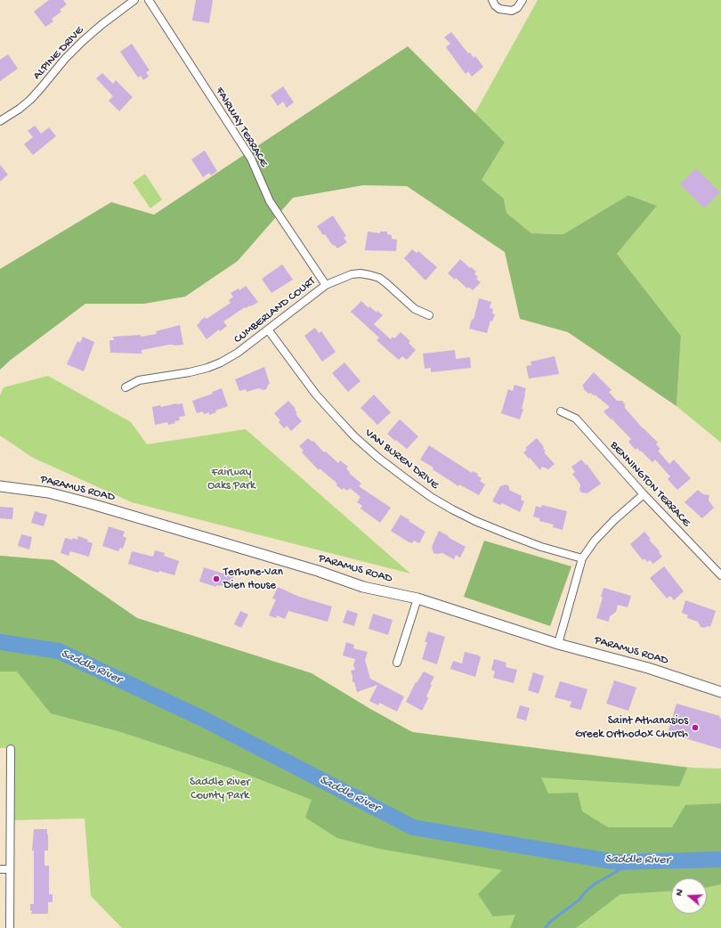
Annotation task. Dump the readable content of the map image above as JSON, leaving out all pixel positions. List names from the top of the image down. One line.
{"streets":{"main road":["PARAMUS ROAD"],"street":["ALPINE DRIVE","FAIRWAY TERRACE","CUMBERLAND COURT","VAN BUREN DRIVE","BENNINGTON TERRACE"]},"crossings":[["FAIRWAY TERRACE","CUMBERLAND COURT"],["CUMBERLAND COURT","VAN BUREN DRIVE"]],"water":["Saddle River"],"parks":["Fairway Oaks Park","Saddle River County Park"],"places":["Terhune-Van Dien House","Saint Athanasios Greek Orthodox Church"],"north":"left"}
